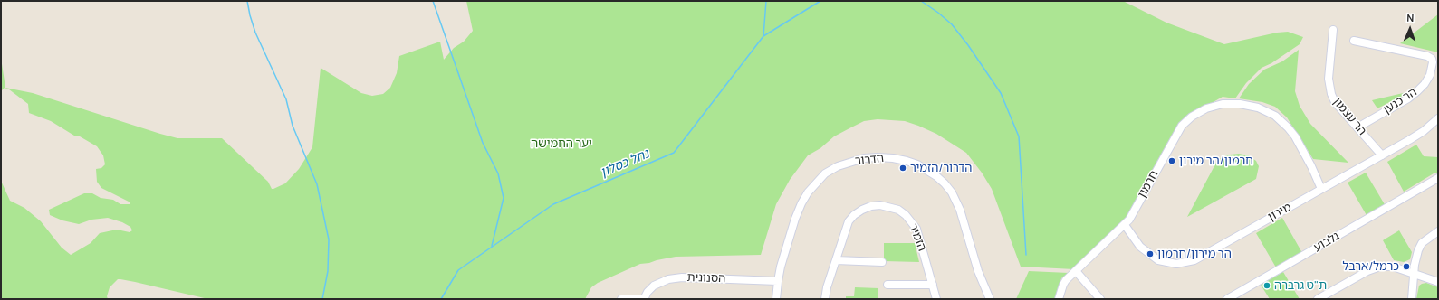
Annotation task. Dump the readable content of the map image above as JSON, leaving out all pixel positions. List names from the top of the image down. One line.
{"streets":{"street":["הר כנען","הר עצמון","הדרור","חרמון","מירון","הזמיר","גלבוע","הסנונית"]},"crossings":[["הר כנען","הר עצמון"],["הר עצמון","מירון"],["הדרור","הסנונית"],["חרמון","מירון"]],"water":["נחל כסלון"],"parks":["יער החמישה"],"places":["חרמון/הר מירון","הדרור/הזמיר","הר מירון/חרמון","כרמל/ארבל","ת\"ט גרברה"],"north":"top"}
